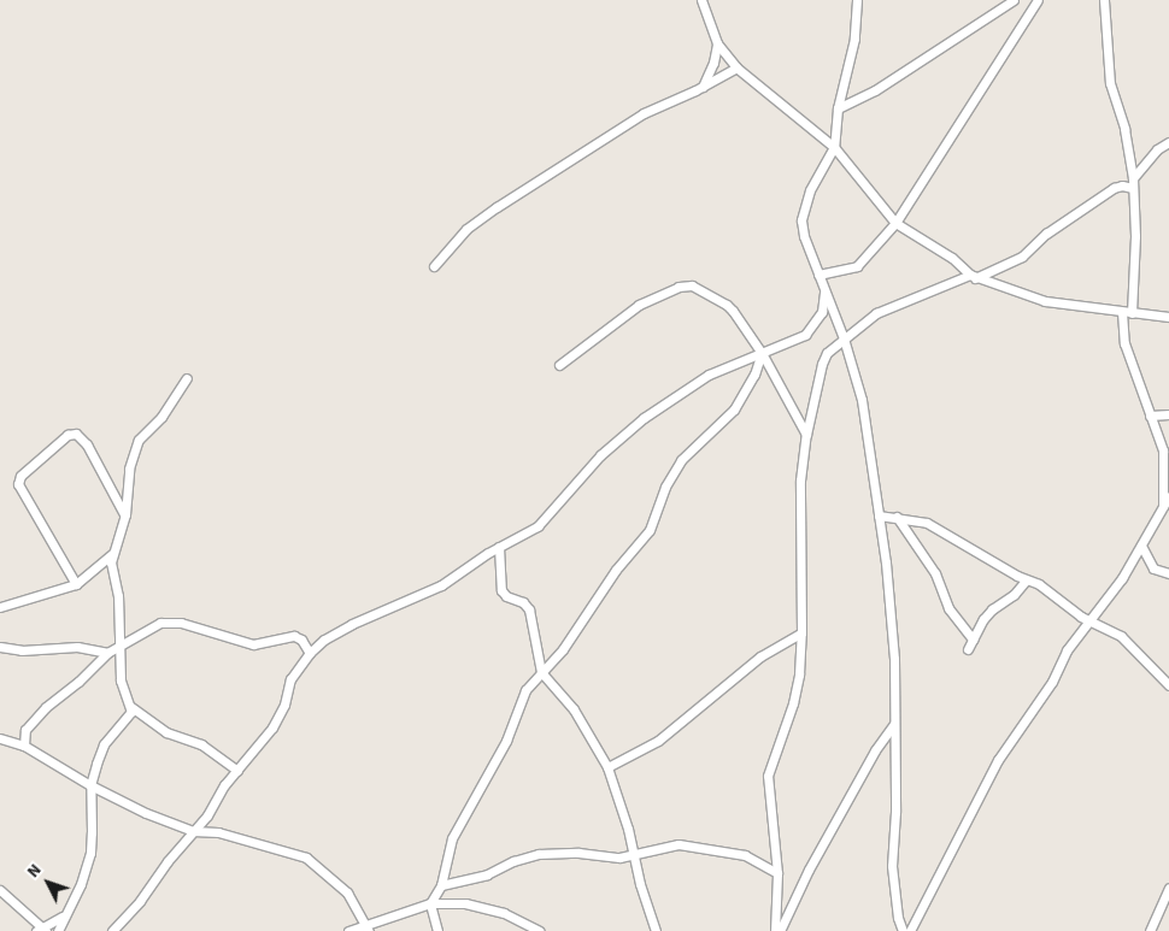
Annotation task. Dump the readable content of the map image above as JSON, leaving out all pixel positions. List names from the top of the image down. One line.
{"north":"top left"}
